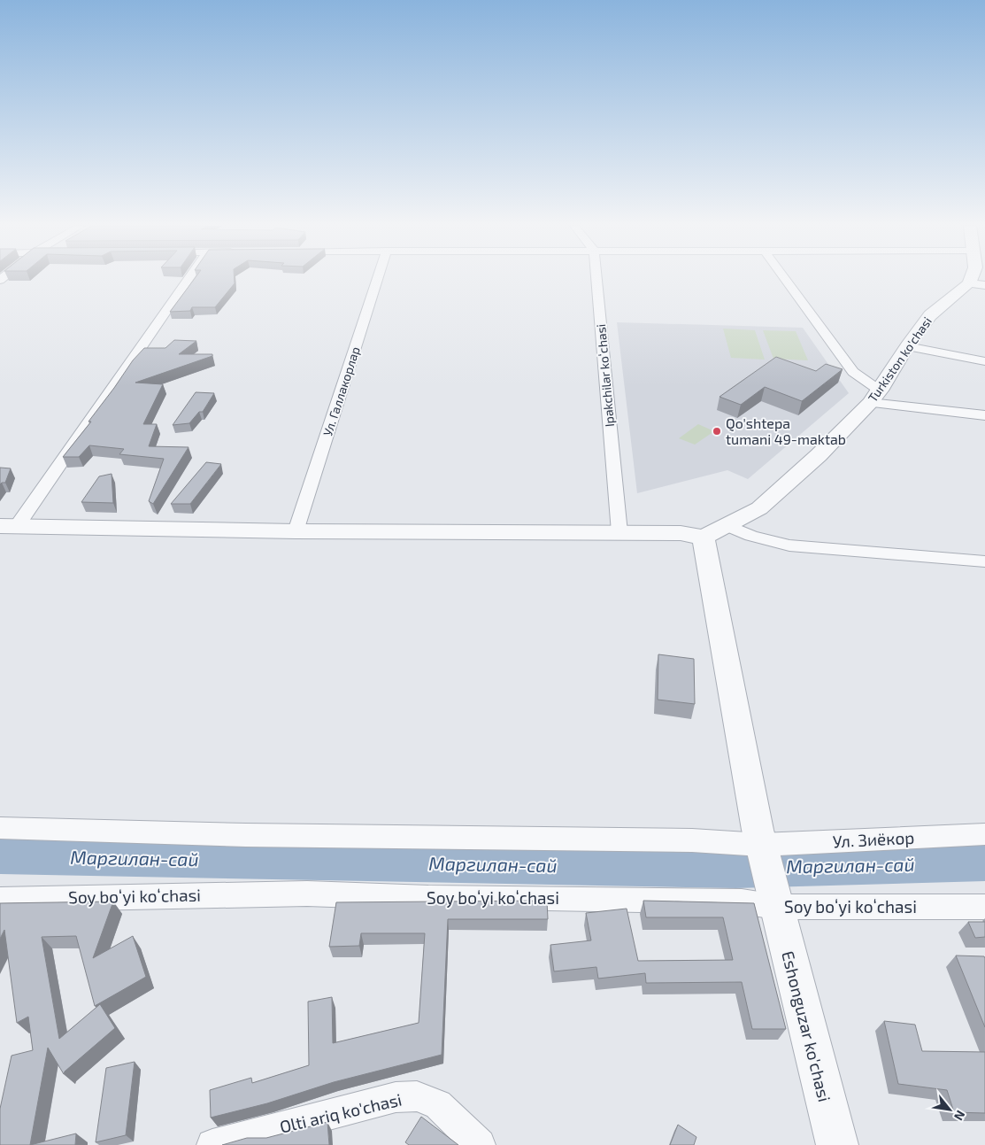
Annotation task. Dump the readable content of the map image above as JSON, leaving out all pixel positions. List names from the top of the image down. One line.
{"streets":{"street":["Turkiston ko'chasi","Ipakchilar koʻchasi","Ул. Галлакорлар","Ул. Зиёкор","Soy boʻyi koʻchasi","Eshonguzar ko'chasi","Olti ariq ko'chasi"]},"crossings":[["Turkiston ko'chasi","Eshonguzar ko'chasi"],["Ул. Зиёкор","Eshonguzar ko'chasi"],["Soy boʻyi koʻchasi","Eshonguzar ko'chasi"]],"water":["Маргилан-сай"],"places":["Qo'shtepa tumani 49-maktab"],"north":"bottom right"}
